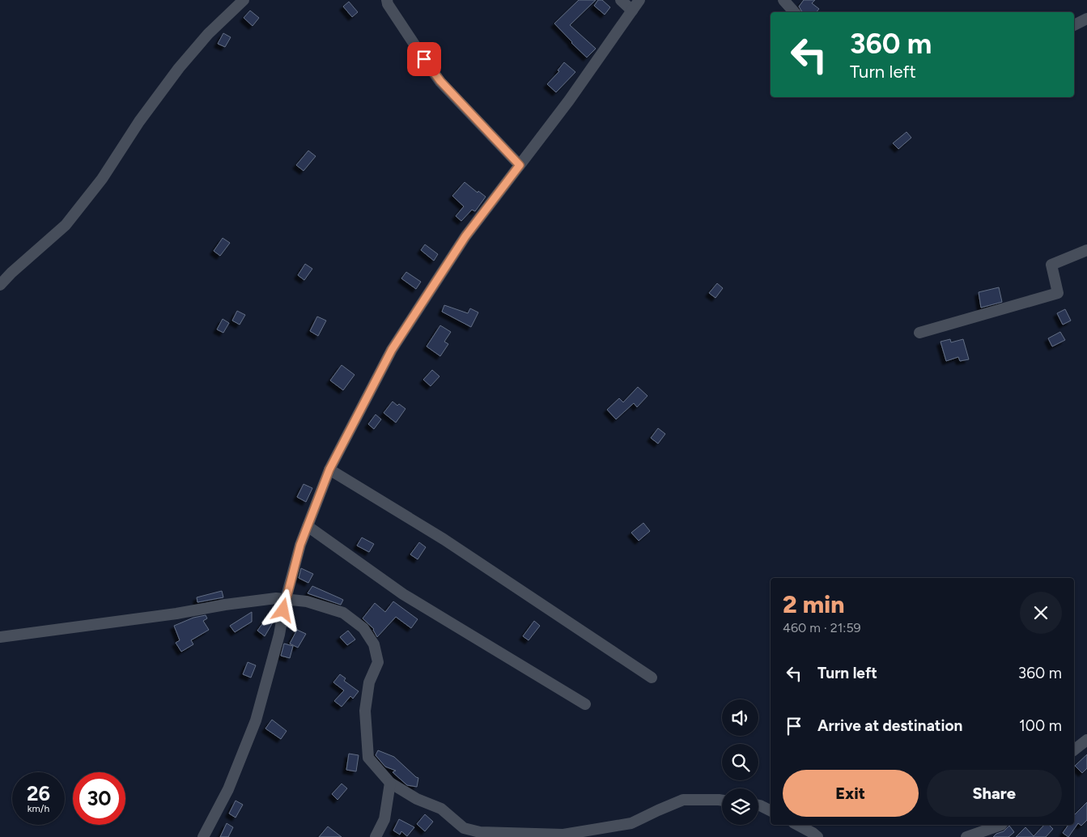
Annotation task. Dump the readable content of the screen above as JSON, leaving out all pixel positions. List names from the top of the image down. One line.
{"page":{"turn":["360 m","Turn left"],"heading":["2 min","460 m · 21:59"],"list":[{"name":"Turn left","value":"360 m"},{"name":"Arrive at destination","value":"100 m"}],"buttons":["Exit","Share"],"speed":"26 km/h","limit":"30"}}
